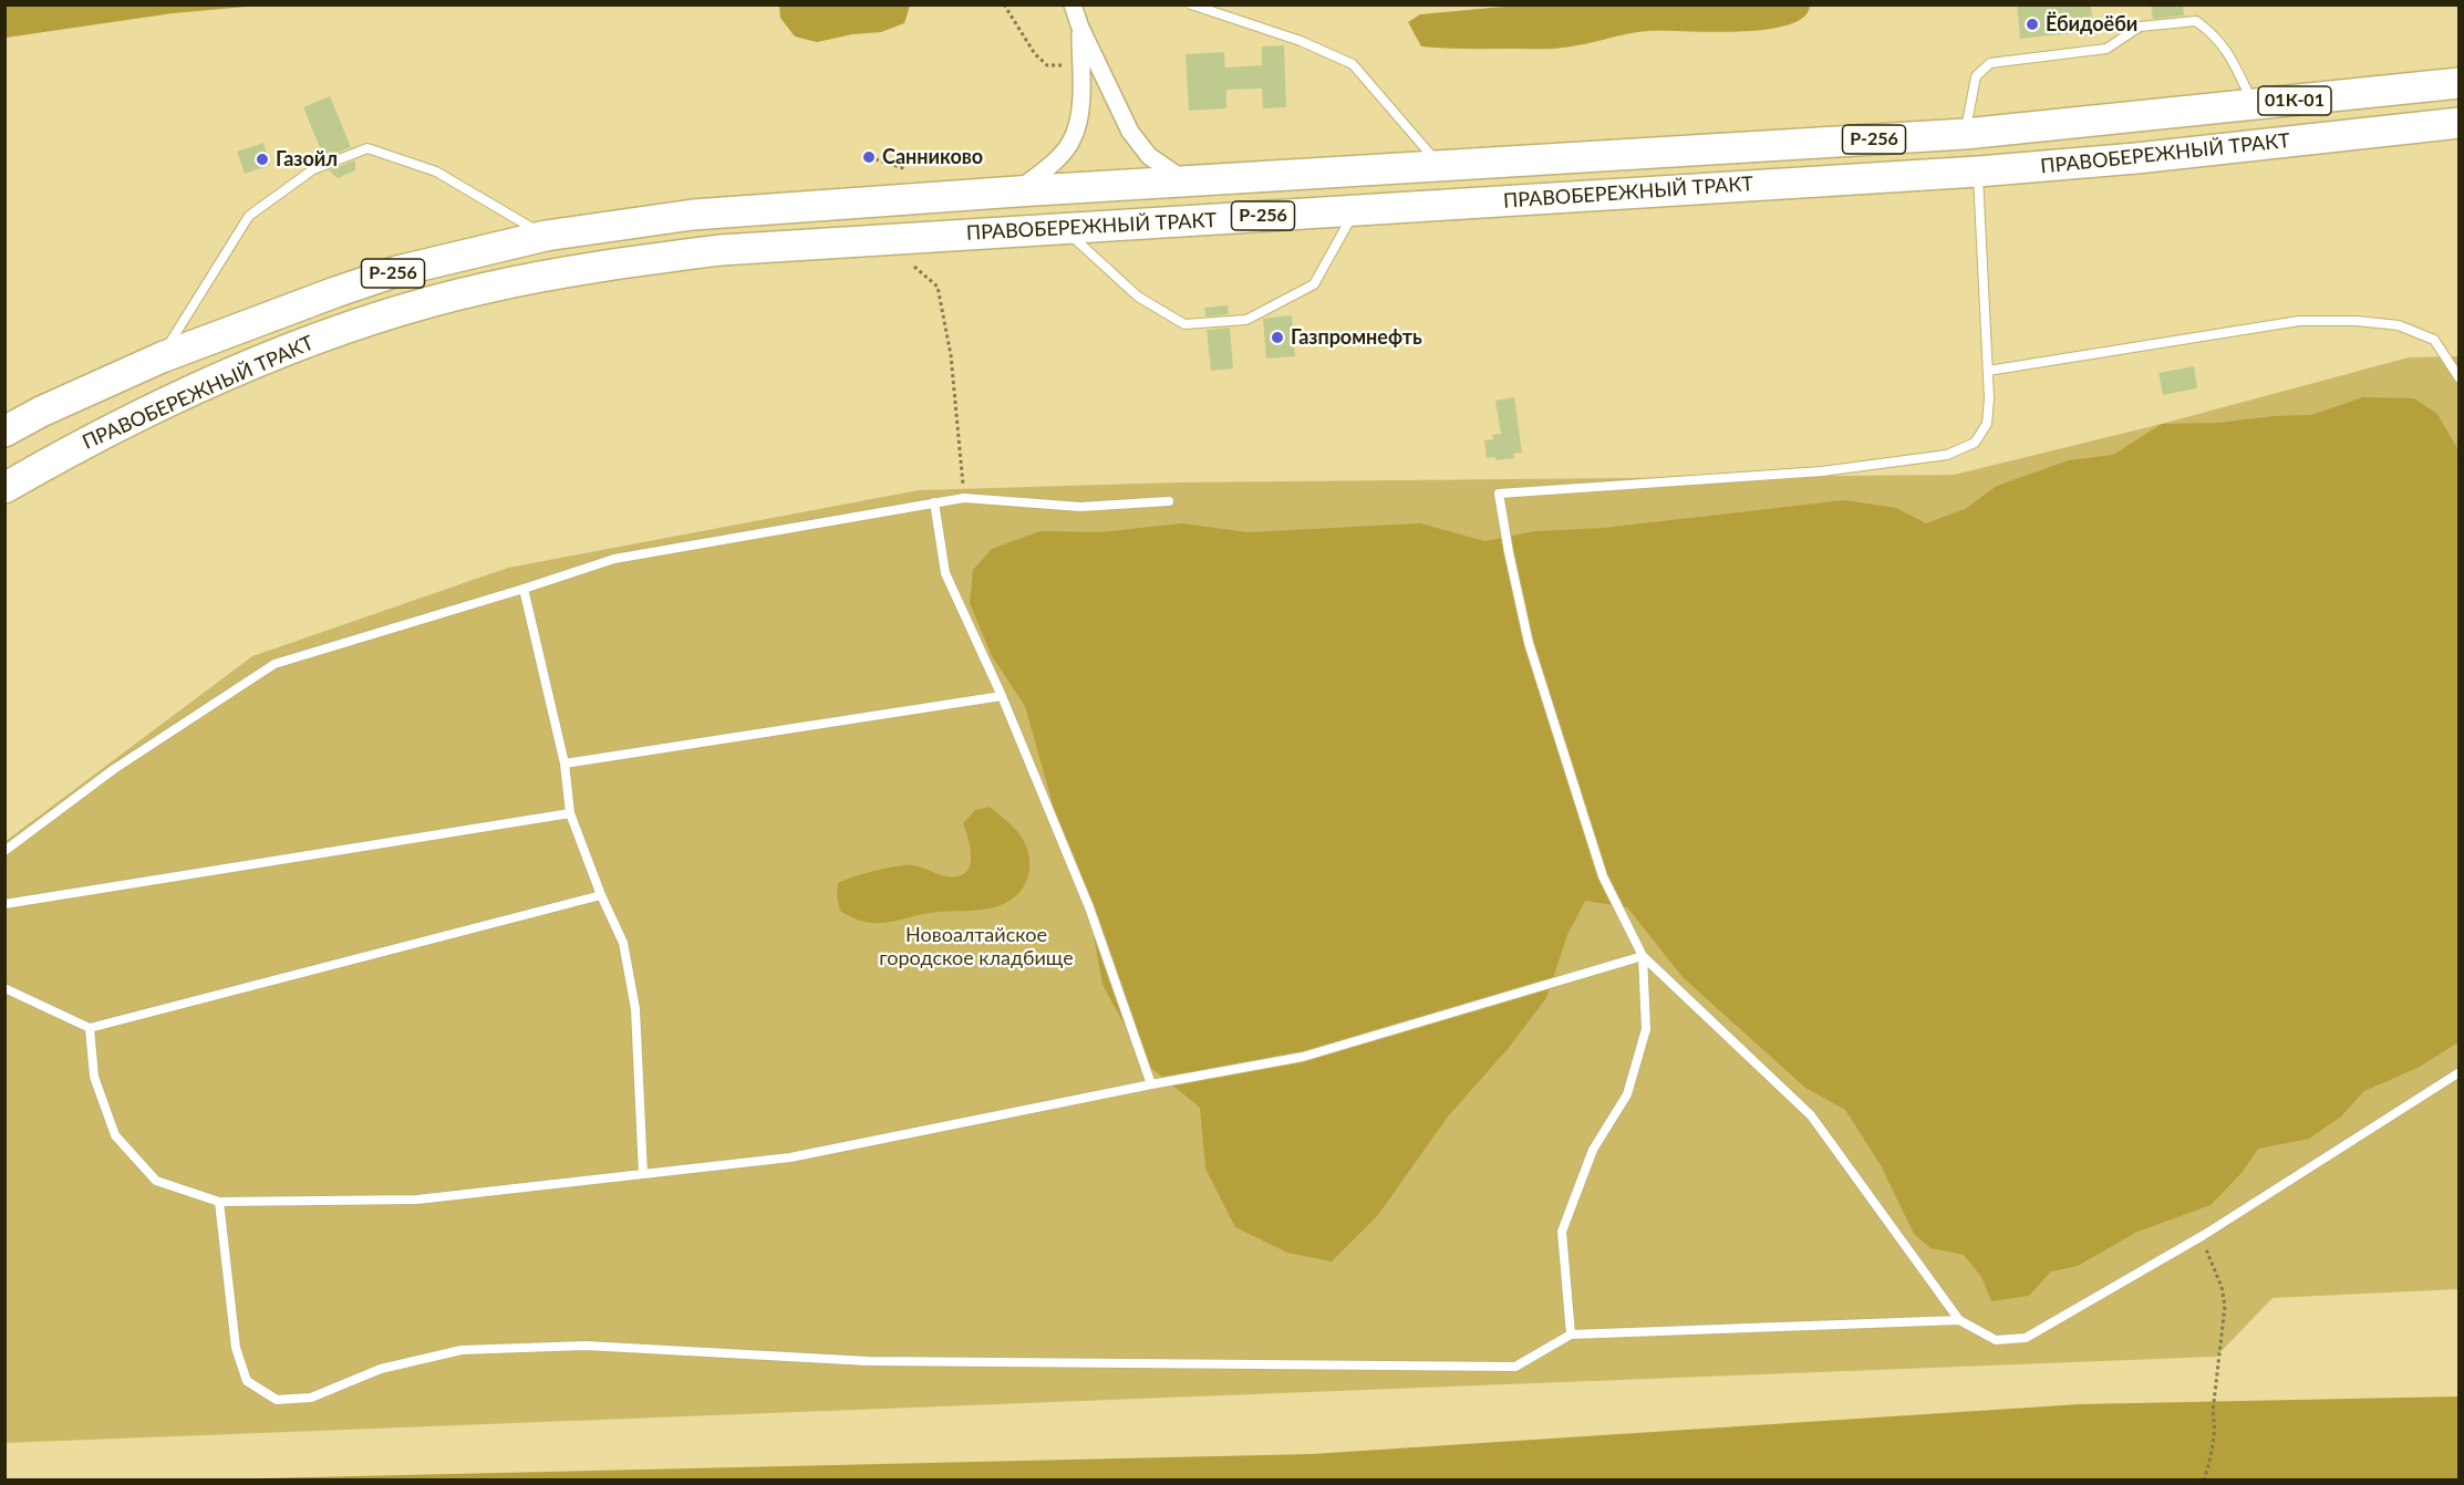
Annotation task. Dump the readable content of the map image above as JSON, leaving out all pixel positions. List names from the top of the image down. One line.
{"streets":{"highway":["01К-01","Р-256","ПРАВОБЕРЕЖНЫЙ ТРАКТ"]},"parks":["Новоалтайское городское кладбище"],"places":["Ёбидоёби","Санниково","Газойл","Газпромнефть"]}
